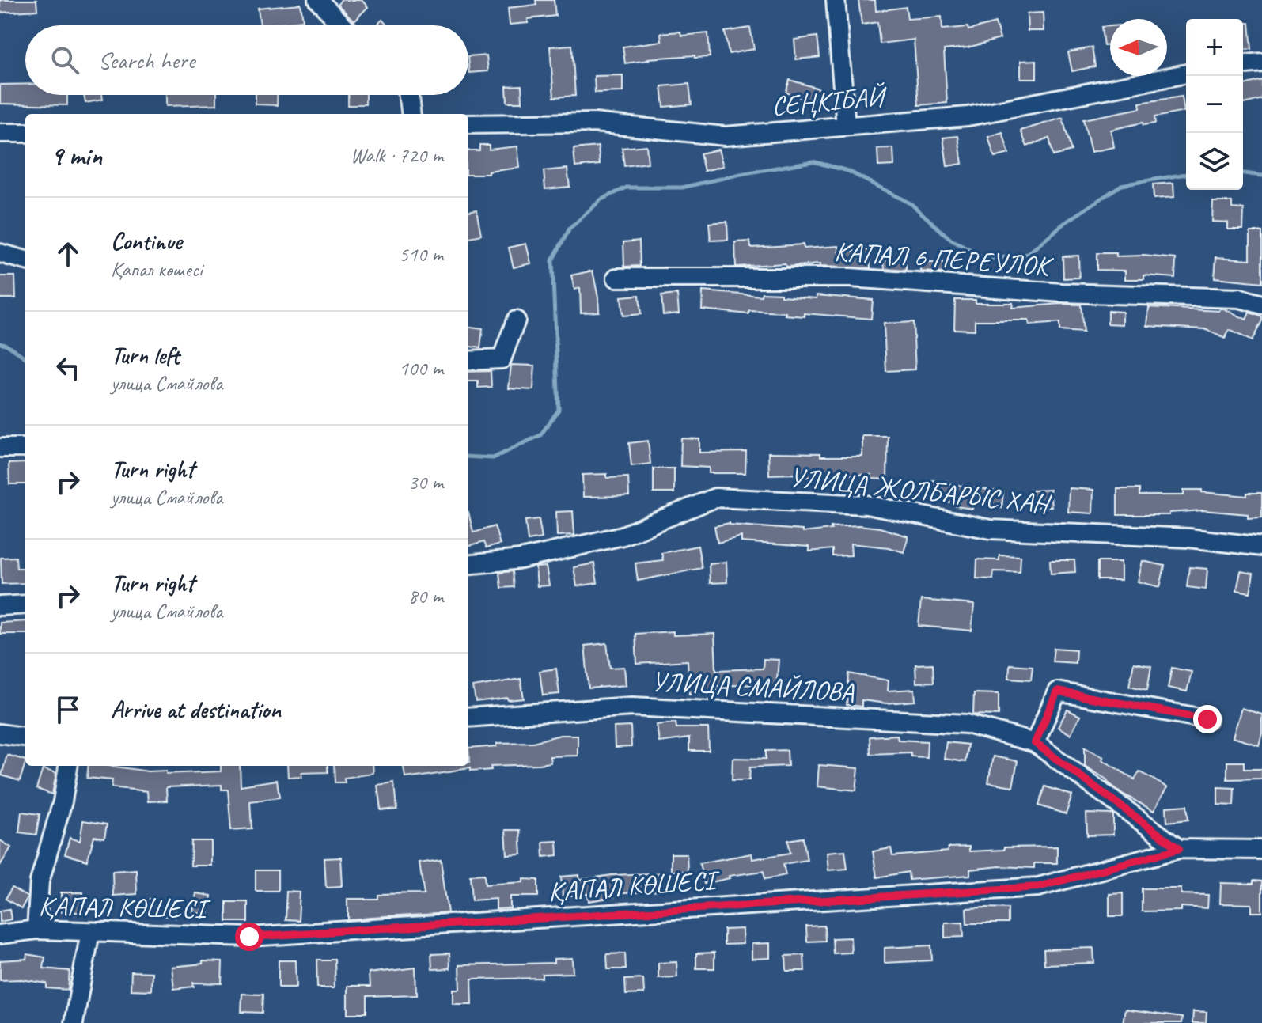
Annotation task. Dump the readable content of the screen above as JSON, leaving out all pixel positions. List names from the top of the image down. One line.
{"streets":{"street":["СЕҢКІБАЙ","КАПАЛ 6 ПЕРЕУЛОК","УЛИЦА ЖОЛБАРЫС ХАН","УЛИЦА СМАЙЛОВА","ҚАПАЛ КӨШЕСІ"]},"crossings":[["УЛИЦА СМАЙЛОВА","ҚАПАЛ КӨШЕСІ"]],"north":"left","page":{"map_buttons":["+","−"],"search":"Search here","heading":["9 min","Walk · 720 m"],"list":[["Continue","Қапал көшесі","510 m"],["Turn left","улица Смайлова","100 m"],["Turn right","улица Смайлова","30 m"],["Turn right","улица Смайлова","80 m"],"Arrive at destination"]}}
